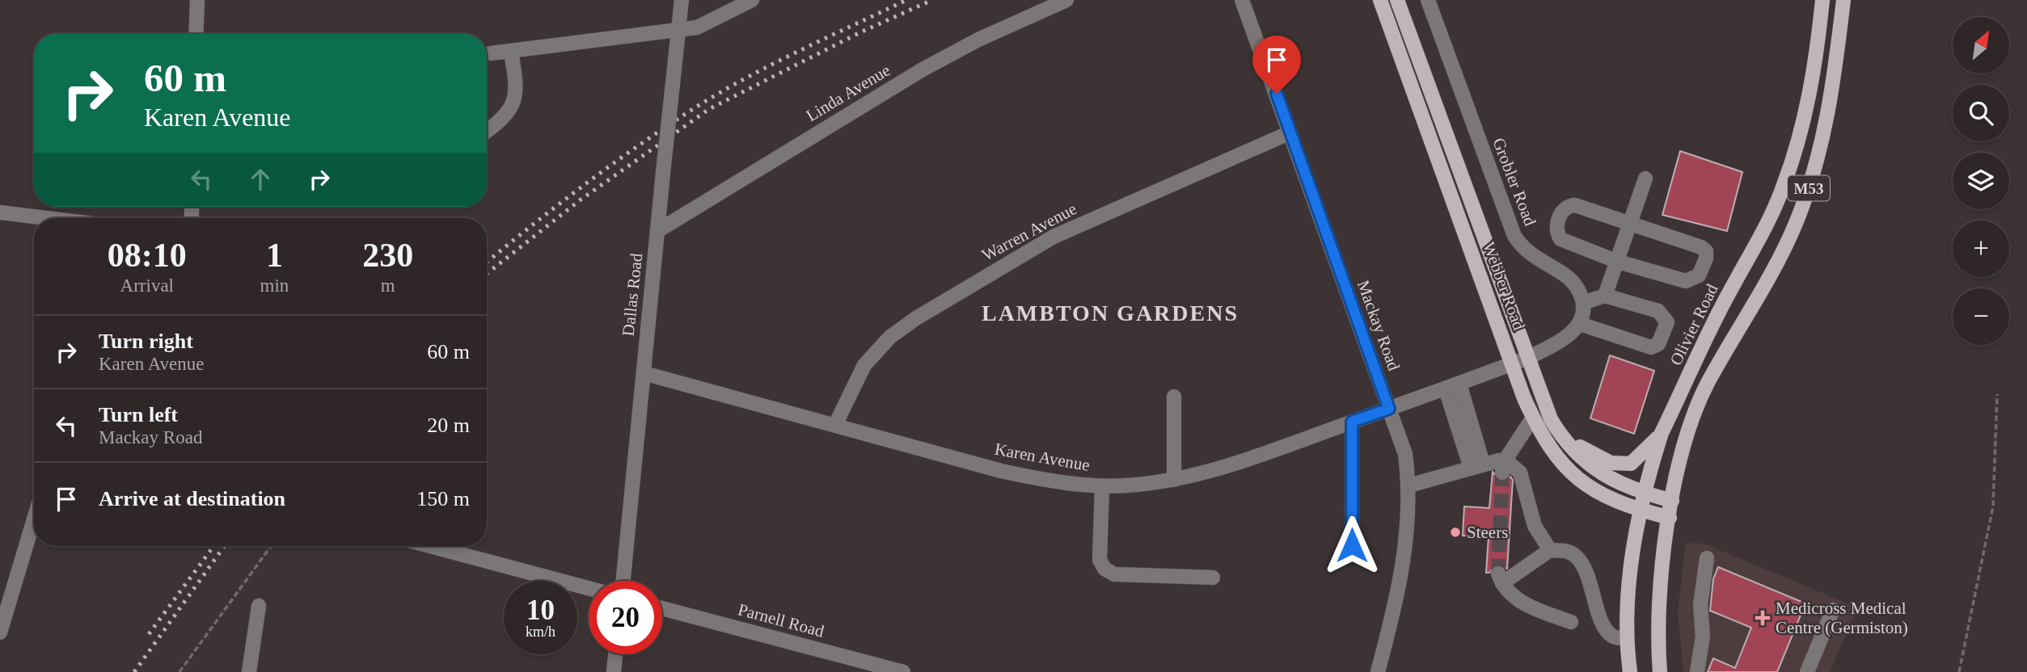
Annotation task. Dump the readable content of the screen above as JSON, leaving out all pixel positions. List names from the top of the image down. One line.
{"streets":{"main road":["M53","Webber Road","Olivier Road"],"street":["Linda Avenue","Grobler Road","Warren Avenue","Dallas Road","Mackay Road","Karen Avenue","Parnell Road"]},"crossings":[["Linda Avenue","Dallas Road"],["M53","Webber Road"],["Warren Avenue","Mackay Road"],["Warren Avenue","Karen Avenue"],["Webber Road","Olivier Road"],["Webber Road","Karen Avenue"],["Dallas Road","Karen Avenue"],["Mackay Road","Karen Avenue"]],"districts":["LAMBTON GARDENS"],"places":{"other":["Steers"],"health":["Medicross Medical Centre (Germiston)"]},"north":"top right","page":{"map_buttons":["+","−"],"turn":["60 m","Karen Avenue"],"eta":["08:10","Arrival","1","min","230","m"],"list":[{"name":"Turn right","note":"Karen Avenue","value":"60 m"},{"name":"Turn left","note":"Mackay Road","value":"20 m"},{"name":"Arrive at destination","value":"150 m"}],"speed":"10 km/h","limit":"20"}}
